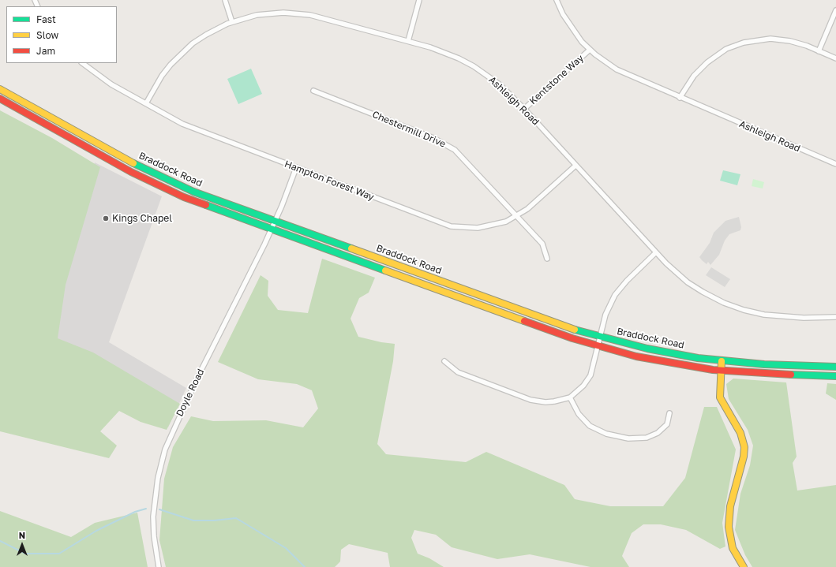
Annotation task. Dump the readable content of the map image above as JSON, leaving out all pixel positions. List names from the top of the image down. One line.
{"streets":{"main road":["Braddock Road"],"street":["Kentstone Way","Ashleigh Road","Chestermill Drive","Hampton Forest Way","Doyle Road"]},"crossings":[["Kentstone Way","Ashleigh Road"],["Ashleigh Road","Hampton Forest Way"],["Chestermill Drive","Hampton Forest Way"],["Braddock Road","Doyle Road"],["Hampton Forest Way","Doyle Road"]],"places":["Kings Chapel"],"legend":["Fast","Slow","Jam"],"north":"top"}
